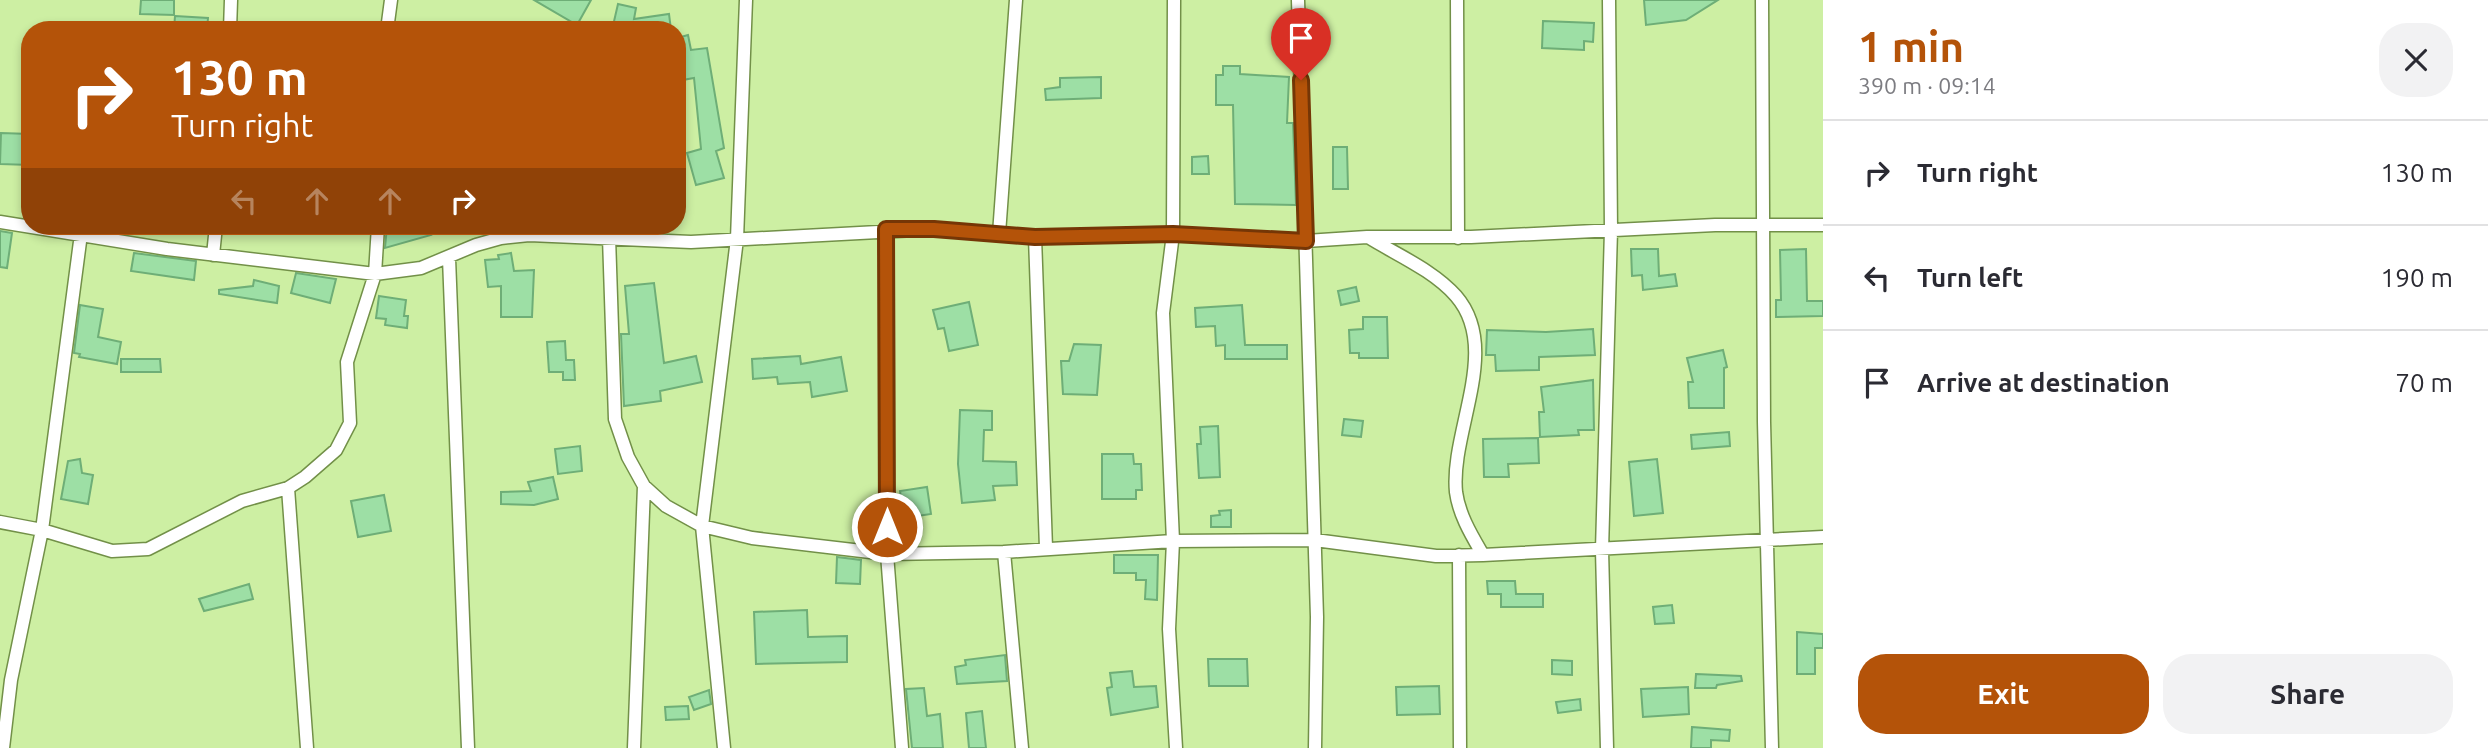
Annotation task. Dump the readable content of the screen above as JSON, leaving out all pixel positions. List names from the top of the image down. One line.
{"page":{"heading":["1 min","390 m · 09:14"],"turn":["130 m","Turn right"],"list":[{"name":"Turn right","value":"130 m"},{"name":"Turn left","value":"190 m"},{"name":"Arrive at destination","value":"70 m"}],"buttons":["Exit","Share"]}}
